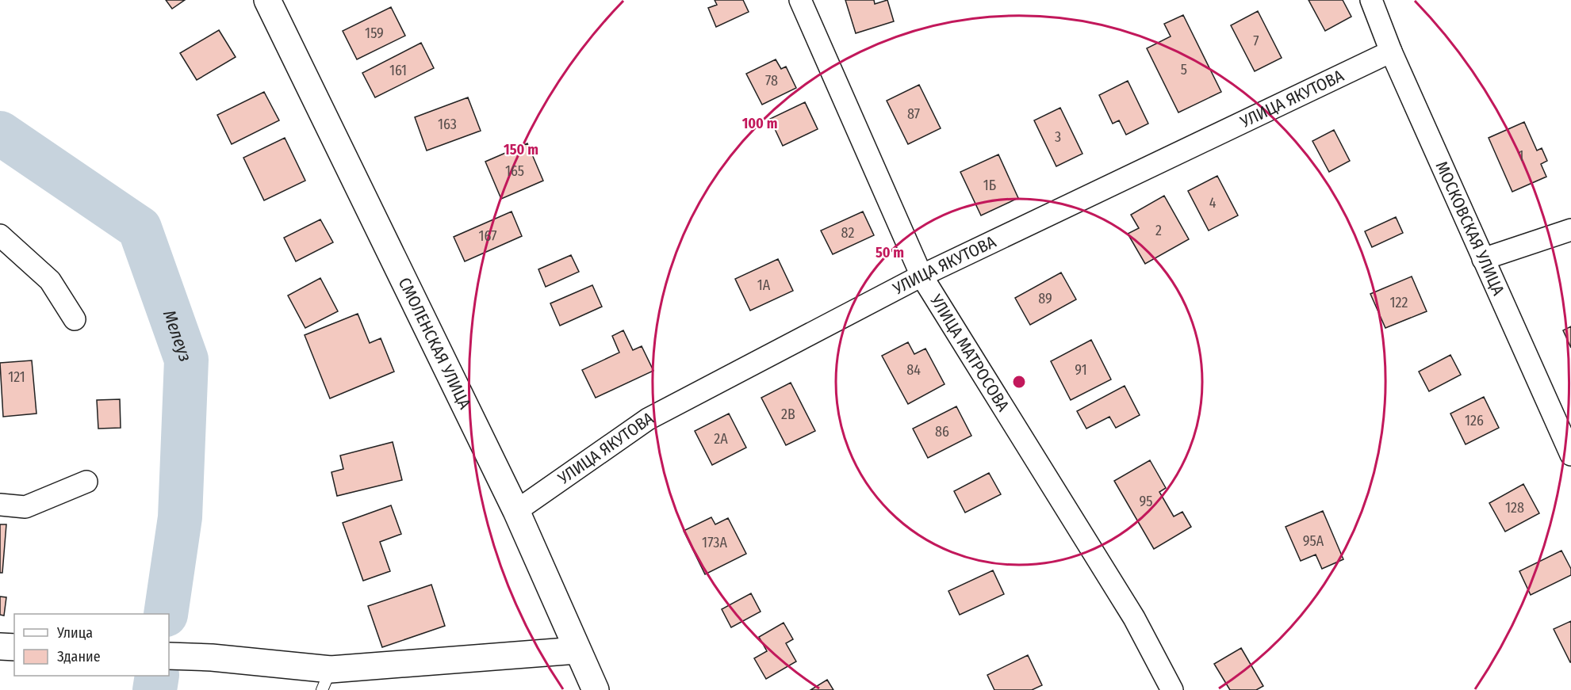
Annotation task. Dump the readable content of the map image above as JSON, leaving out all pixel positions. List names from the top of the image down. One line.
{"streets":{"main road":["СМОЛЕНСКАЯ УЛИЦА"],"street":["УЛИЦА ЯКУТОВА","МОСКОВСКАЯ УЛИЦА","УЛИЦА МАТРОСОВА"]},"crossings":[["УЛИЦА ЯКУТОВА","МОСКОВСКАЯ УЛИЦА"],["УЛИЦА ЯКУТОВА","СМОЛЕНСКАЯ УЛИЦА"],["УЛИЦА ЯКУТОВА","УЛИЦА МАТРОСОВА"]],"water":["Мелеуз"],"house_numbers":["159","7","5","161","78","87","163","3","1","165","1Б","4","2","82","167","1А","89","122","84","91","121","2В","126","86","2А","95","128","95А","173А"],"legend":["Улица","Здание"],"rings":["100 m","150 m","50 m"]}
